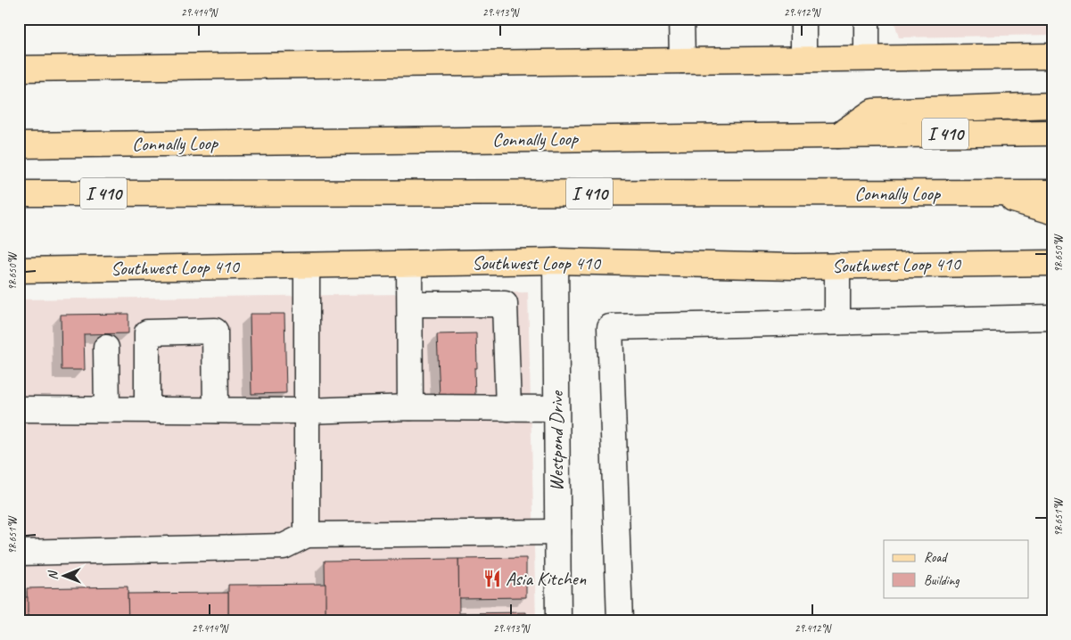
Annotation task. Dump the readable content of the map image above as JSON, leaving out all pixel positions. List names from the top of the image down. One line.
{"streets":{"main road":["I 410","Connally Loop","Southwest Loop 410"],"street":["Westpond Drive"]},"crossings":[["Southwest Loop 410","Westpond Drive"]],"places":{"restaurant":["Asia Kitchen"]},"legend":["Road","Building"],"north":"left","coordinates":["29.414°N","29.413°N","29.412°N","98.650°W","98.651°W"]}
